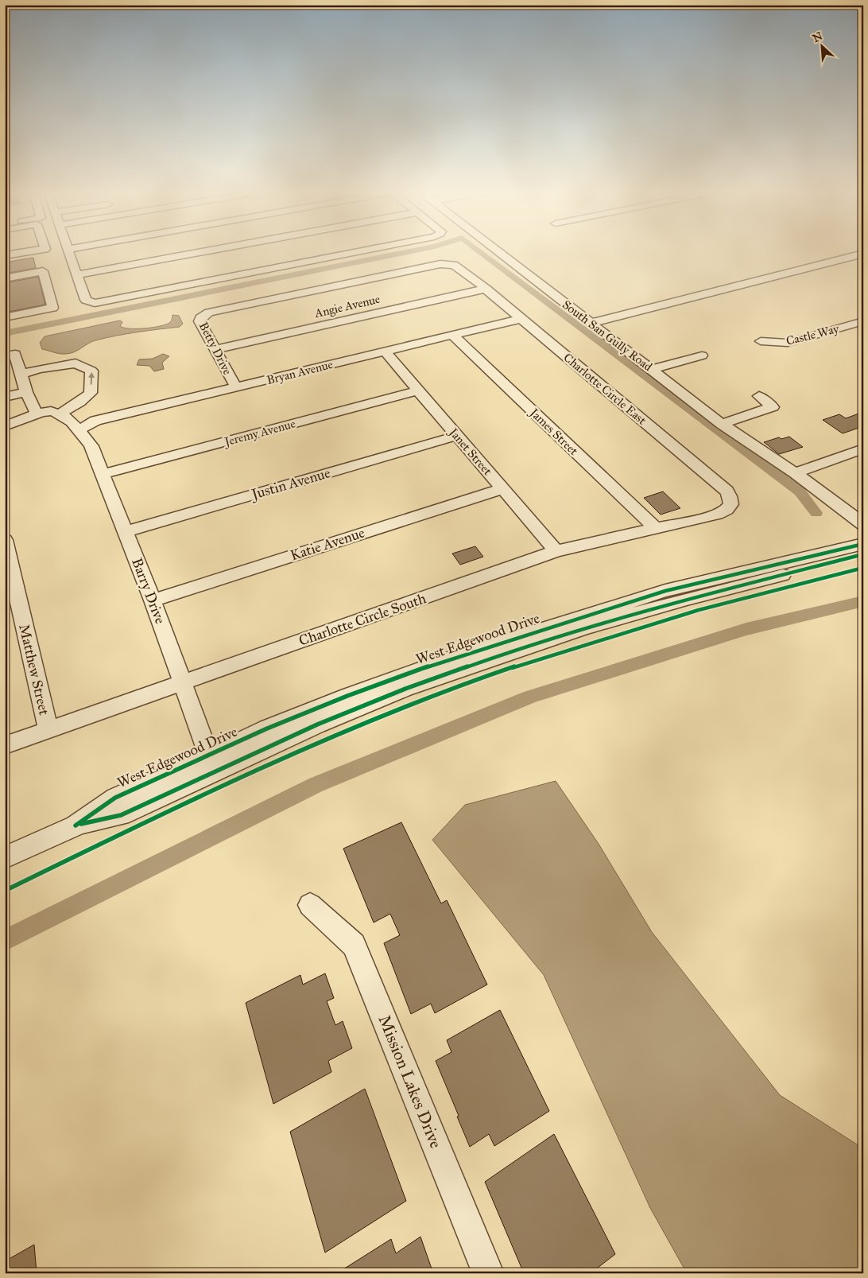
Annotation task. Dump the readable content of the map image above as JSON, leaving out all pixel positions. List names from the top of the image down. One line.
{"streets":{"street":["Angie Avenue","Castle Way","South San Gully Road","Betty Drive","Bryan Avenue","Charlotte Circle East","James Street","Jeremy Avenue","Janet Street","Justin Avenue","Katie Avenue","Barry Drive","Charlotte Circle South","West Edgewood Drive","Matthew Street","Mission Lakes Drive"]},"crossings":[["Angie Avenue","Betty Drive"],["Angie Avenue","Charlotte Circle East"],["Betty Drive","Bryan Avenue"],["Betty Drive","Charlotte Circle East"],["Bryan Avenue","Charlotte Circle East"],["Bryan Avenue","James Street"],["Bryan Avenue","Janet Street"],["Bryan Avenue","Barry Drive"],["Charlotte Circle East","Charlotte Circle South"],["James Street","Charlotte Circle South"],["Jeremy Avenue","Janet Street"],["Jeremy Avenue","Barry Drive"],["Janet Street","Justin Avenue"],["Janet Street","Katie Avenue"],["Janet Street","Charlotte Circle South"],["Justin Avenue","Barry Drive"],["Katie Avenue","Barry Drive"],["Barry Drive","Charlotte Circle South"],["Barry Drive","West Edgewood Drive"],["Charlotte Circle South","Matthew Street"]],"north":"top left"}
